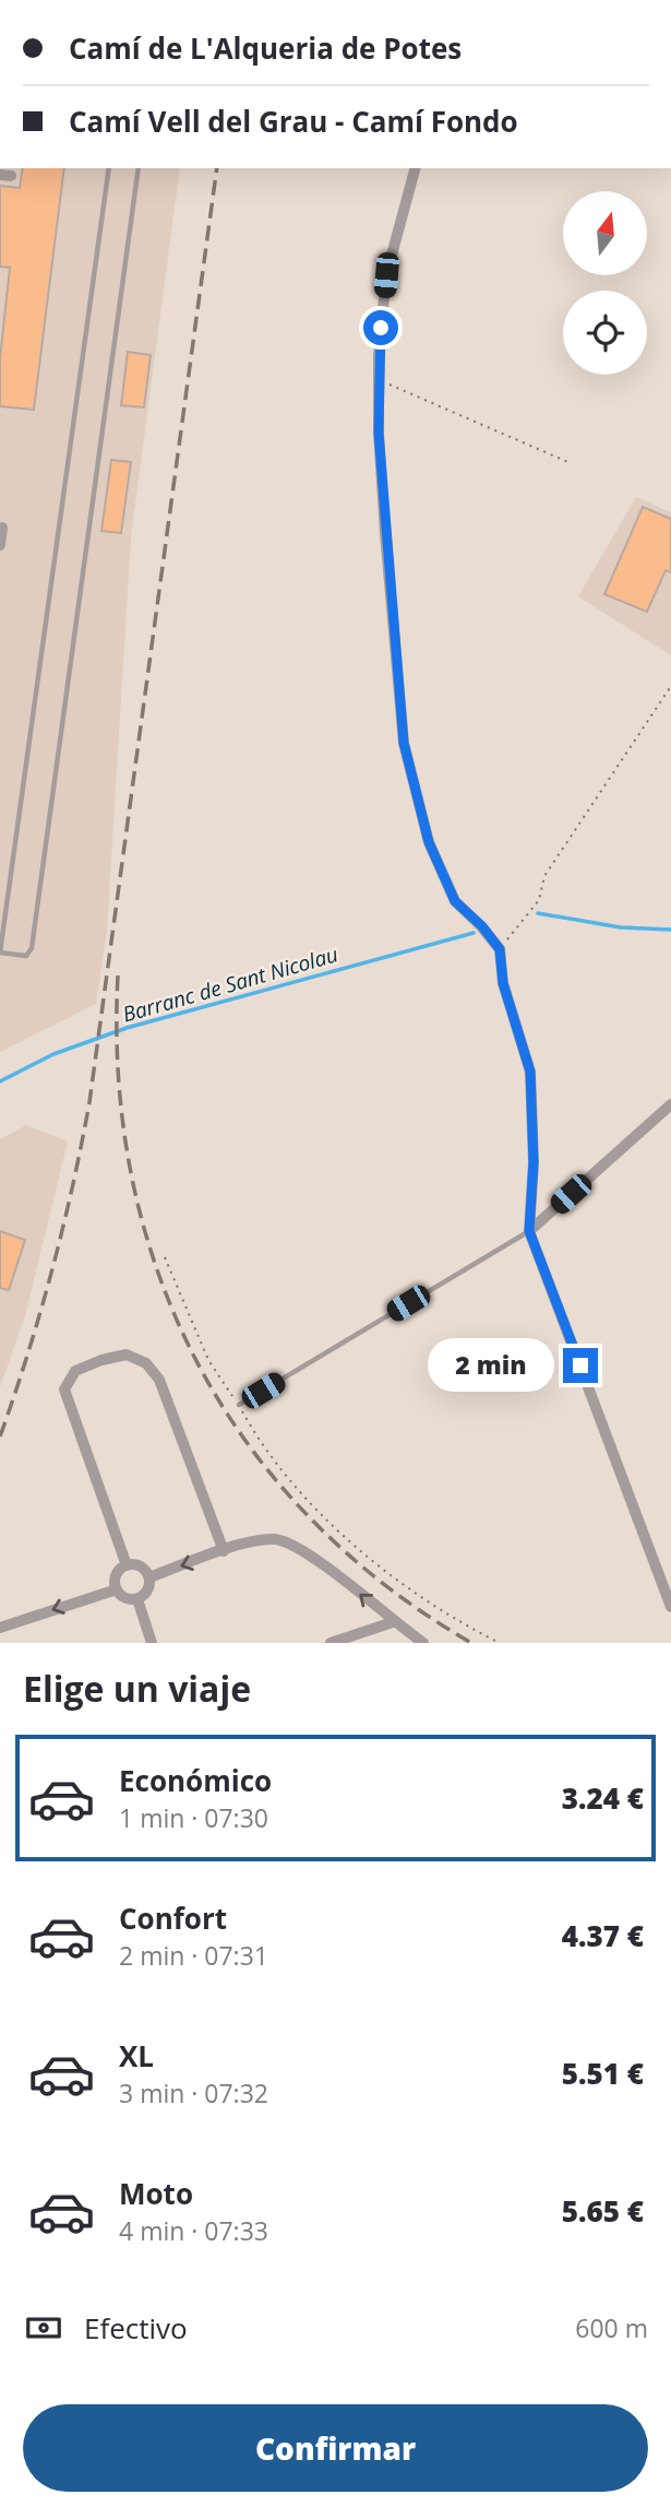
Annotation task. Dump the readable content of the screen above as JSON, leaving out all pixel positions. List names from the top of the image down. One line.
{"water":["Barranc de Sant Nicolau"],"north":"top","page":{"banner":["Camí de L'Alqueria de Potes","Camí Vell del Grau - Camí Fondo"],"bubble":"2 min","heading":"Elige un viaje","list":[{"name":"Económico","note":"1 min · 07:30","value":"3.24 €"},{"name":"Confort","note":"2 min · 07:31","value":"4.37 €"},{"name":"XL","note":"3 min · 07:32","value":"5.51 €"},{"name":"Moto","note":"4 min · 07:33","value":"5.65 €"}],"pay":["Efectivo","600 m"],"buttons":"Confirmar"}}
